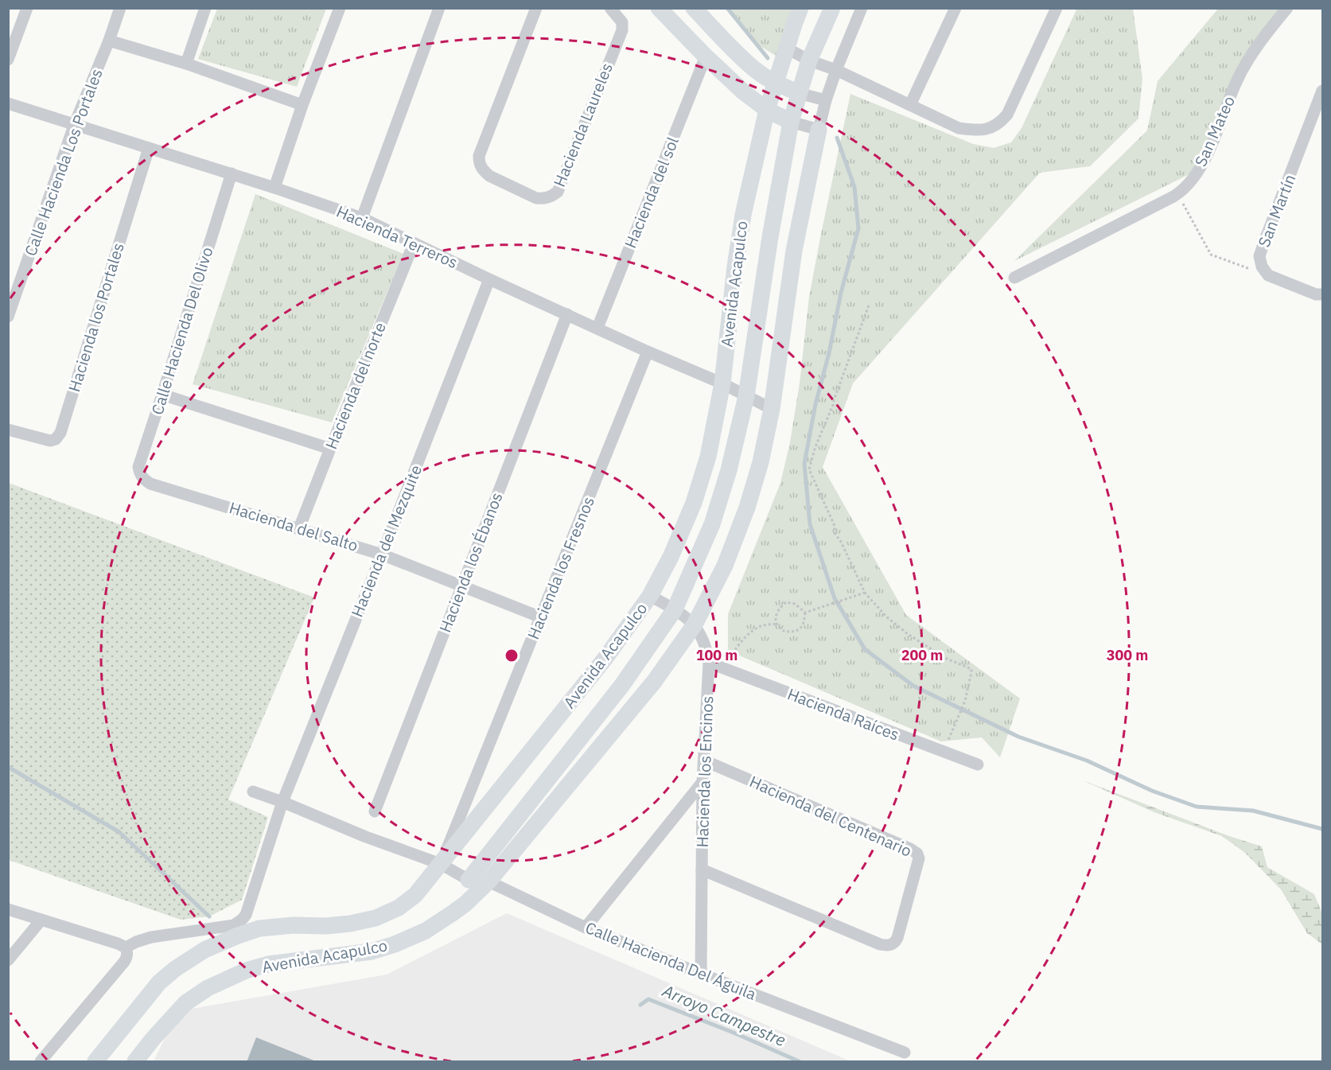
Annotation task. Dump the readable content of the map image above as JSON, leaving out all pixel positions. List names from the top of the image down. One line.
{"streets":{"street":["Hacienda Laureles","San Mateo","Calle Hacienda Los Portales","Hacienda del sol","San Martín","Hacienda Terreros","Avenida Acapulco","Hacienda los Portales","Calle Hacienda Del Olivo","Hacienda del norte","Hacienda del Salto","Hacienda del Mezquite","Hacienda los Ébanos","Hacienda los Fresnos","Hacienda Raíces","Hacienda los Encinos","Hacienda del Centenario","Calle Hacienda Del Águila"]},"crossings":[["Calle Hacienda Los Portales","Hacienda Terreros"],["Hacienda del sol","Hacienda Terreros"],["Hacienda Terreros","Avenida Acapulco"],["Hacienda Terreros","Hacienda los Portales"],["Hacienda Terreros","Calle Hacienda Del Olivo"],["Hacienda Terreros","Hacienda del norte"],["Hacienda Terreros","Hacienda del Mezquite"],["Hacienda Terreros","Hacienda los Ébanos"],["Hacienda Terreros","Hacienda los Fresnos"],["Avenida Acapulco","Hacienda los Fresnos"],["Avenida Acapulco","Hacienda los Encinos"],["Avenida Acapulco","Calle Hacienda Del Águila"],["Calle Hacienda Del Olivo","Hacienda del Salto"],["Hacienda del norte","Hacienda del Salto"],["Hacienda del Salto","Hacienda del Mezquite"],["Hacienda del Salto","Hacienda los Ébanos"],["Hacienda del Salto","Hacienda los Fresnos"],["Hacienda del Mezquite","Calle Hacienda Del Águila"],["Hacienda los Fresnos","Calle Hacienda Del Águila"],["Hacienda Raíces","Hacienda los Encinos"],["Hacienda los Encinos","Hacienda del Centenario"],["Hacienda los Encinos","Calle Hacienda Del Águila"]],"water":["Arroyo Campestre"],"rings":["100 m","200 m","300 m"]}
